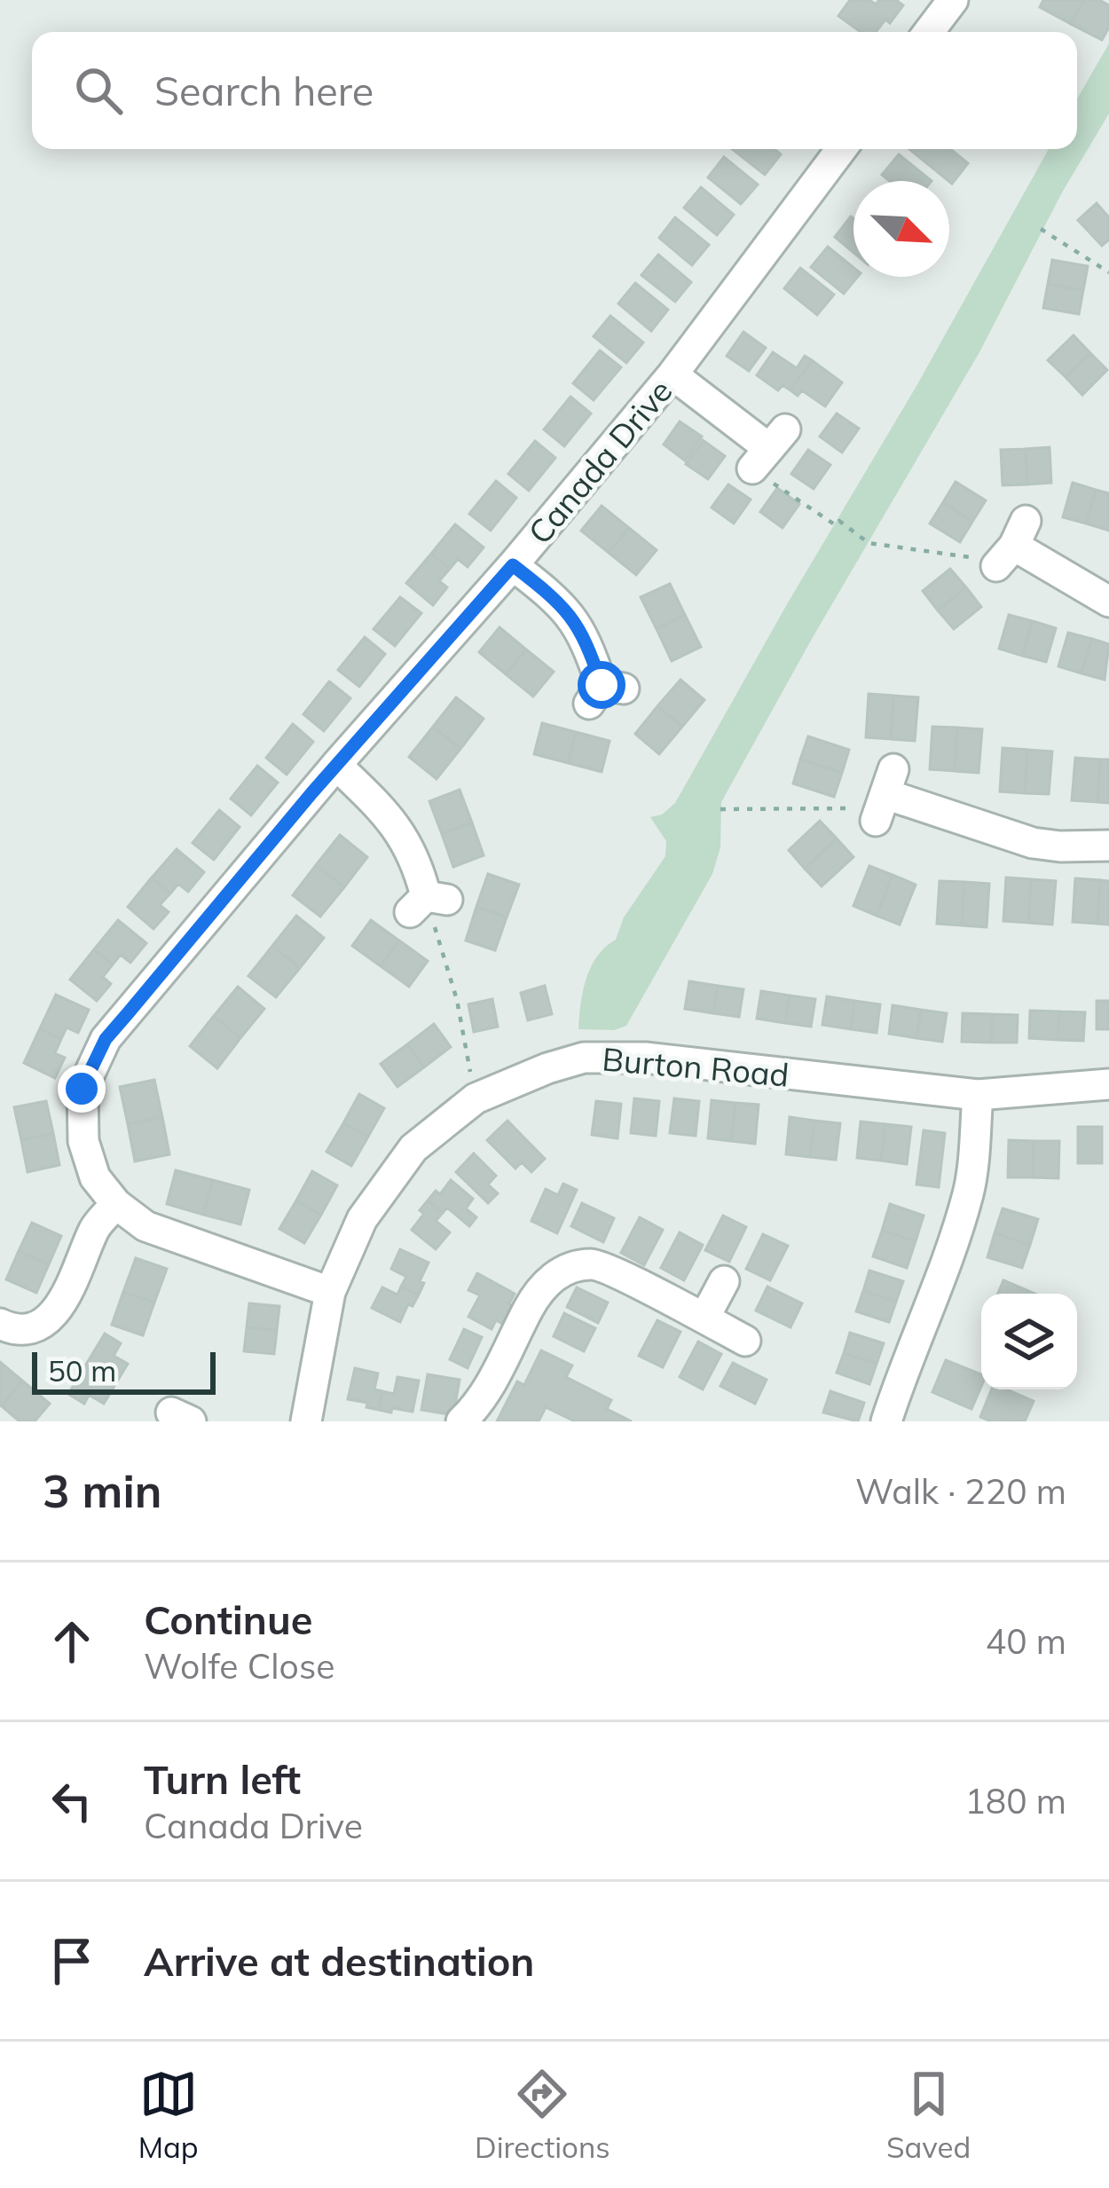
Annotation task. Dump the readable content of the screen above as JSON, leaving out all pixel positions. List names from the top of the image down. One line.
{"streets":{"street":["Canada Drive","Burton Road"]},"crossings":[["Canada Drive","Burton Road"]],"scale_bar":"50 m","north":"bottom right","page":{"search":"Search here","scale":"50 m","heading":["3 min","Walk · 220 m"],"list":[["Continue","Wolfe Close","40 m"],["Turn left","Canada Drive","180 m"],"Arrive at destination"],"nav":["Map","Directions","Saved"]}}
